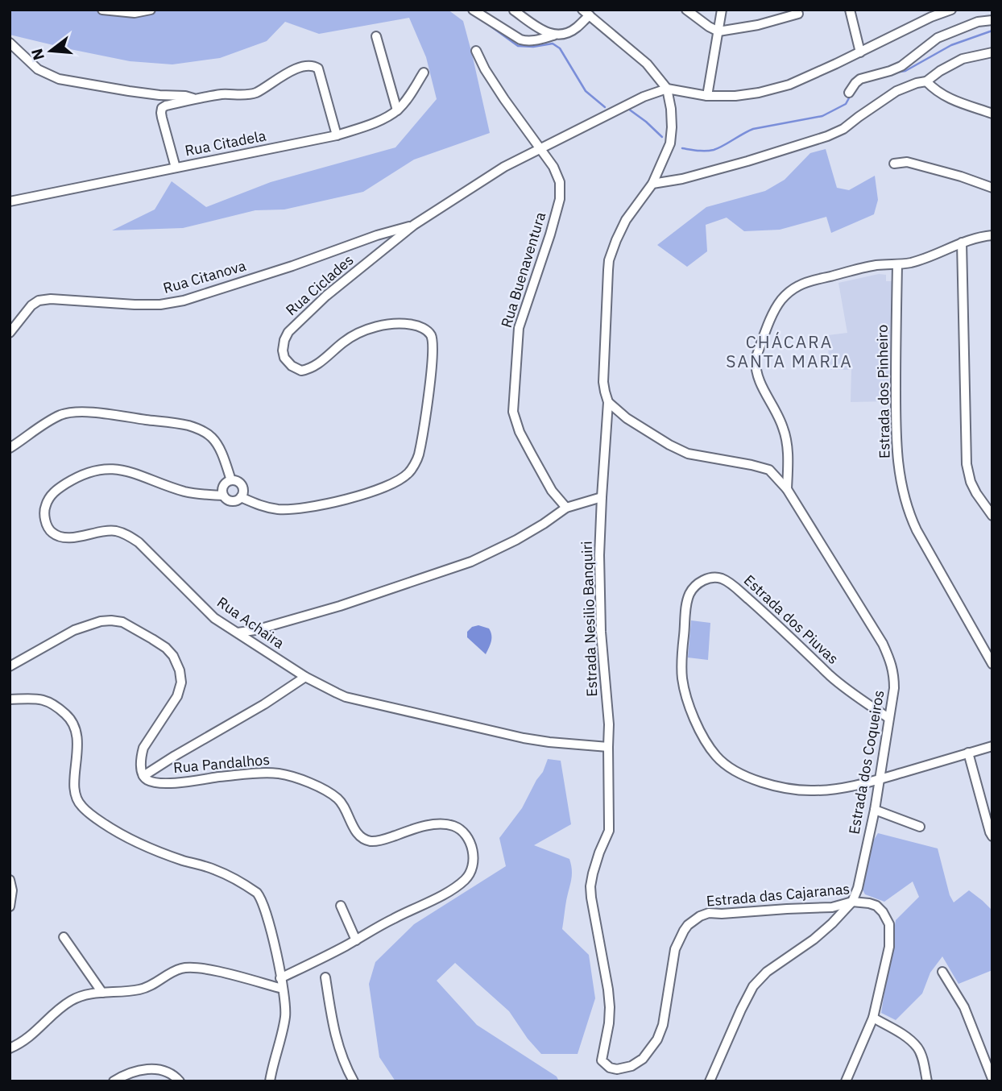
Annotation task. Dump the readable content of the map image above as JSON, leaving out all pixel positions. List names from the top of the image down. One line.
{"streets":{"street":["Rua Citadela","Rua Buenaventura","Rua Citanova","Rua Ciclades","Estrada dos Pinheiro","Estrada Nesilio Banquiri","Estrada dos Piuvas","Rua Achaira","Estrada dos Coqueiros","Rua Pandalhos","Estrada das Cajaranas"]},"crossings":[["Rua Buenaventura","Rua Ciclades"],["Rua Citanova","Rua Ciclades"],["Rua Ciclades","Estrada Nesilio Banquiri"],["Rua Ciclades","Rua Achaira"],["Estrada Nesilio Banquiri","Rua Achaira"],["Estrada Nesilio Banquiri","Estrada dos Coqueiros"],["Estrada Nesilio Banquiri","Estrada das Cajaranas"],["Estrada dos Piuvas","Estrada dos Coqueiros"],["Estrada dos Coqueiros","Estrada das Cajaranas"]],"districts":["CHÁCARA SANTA MARIA"],"north":"left"}
